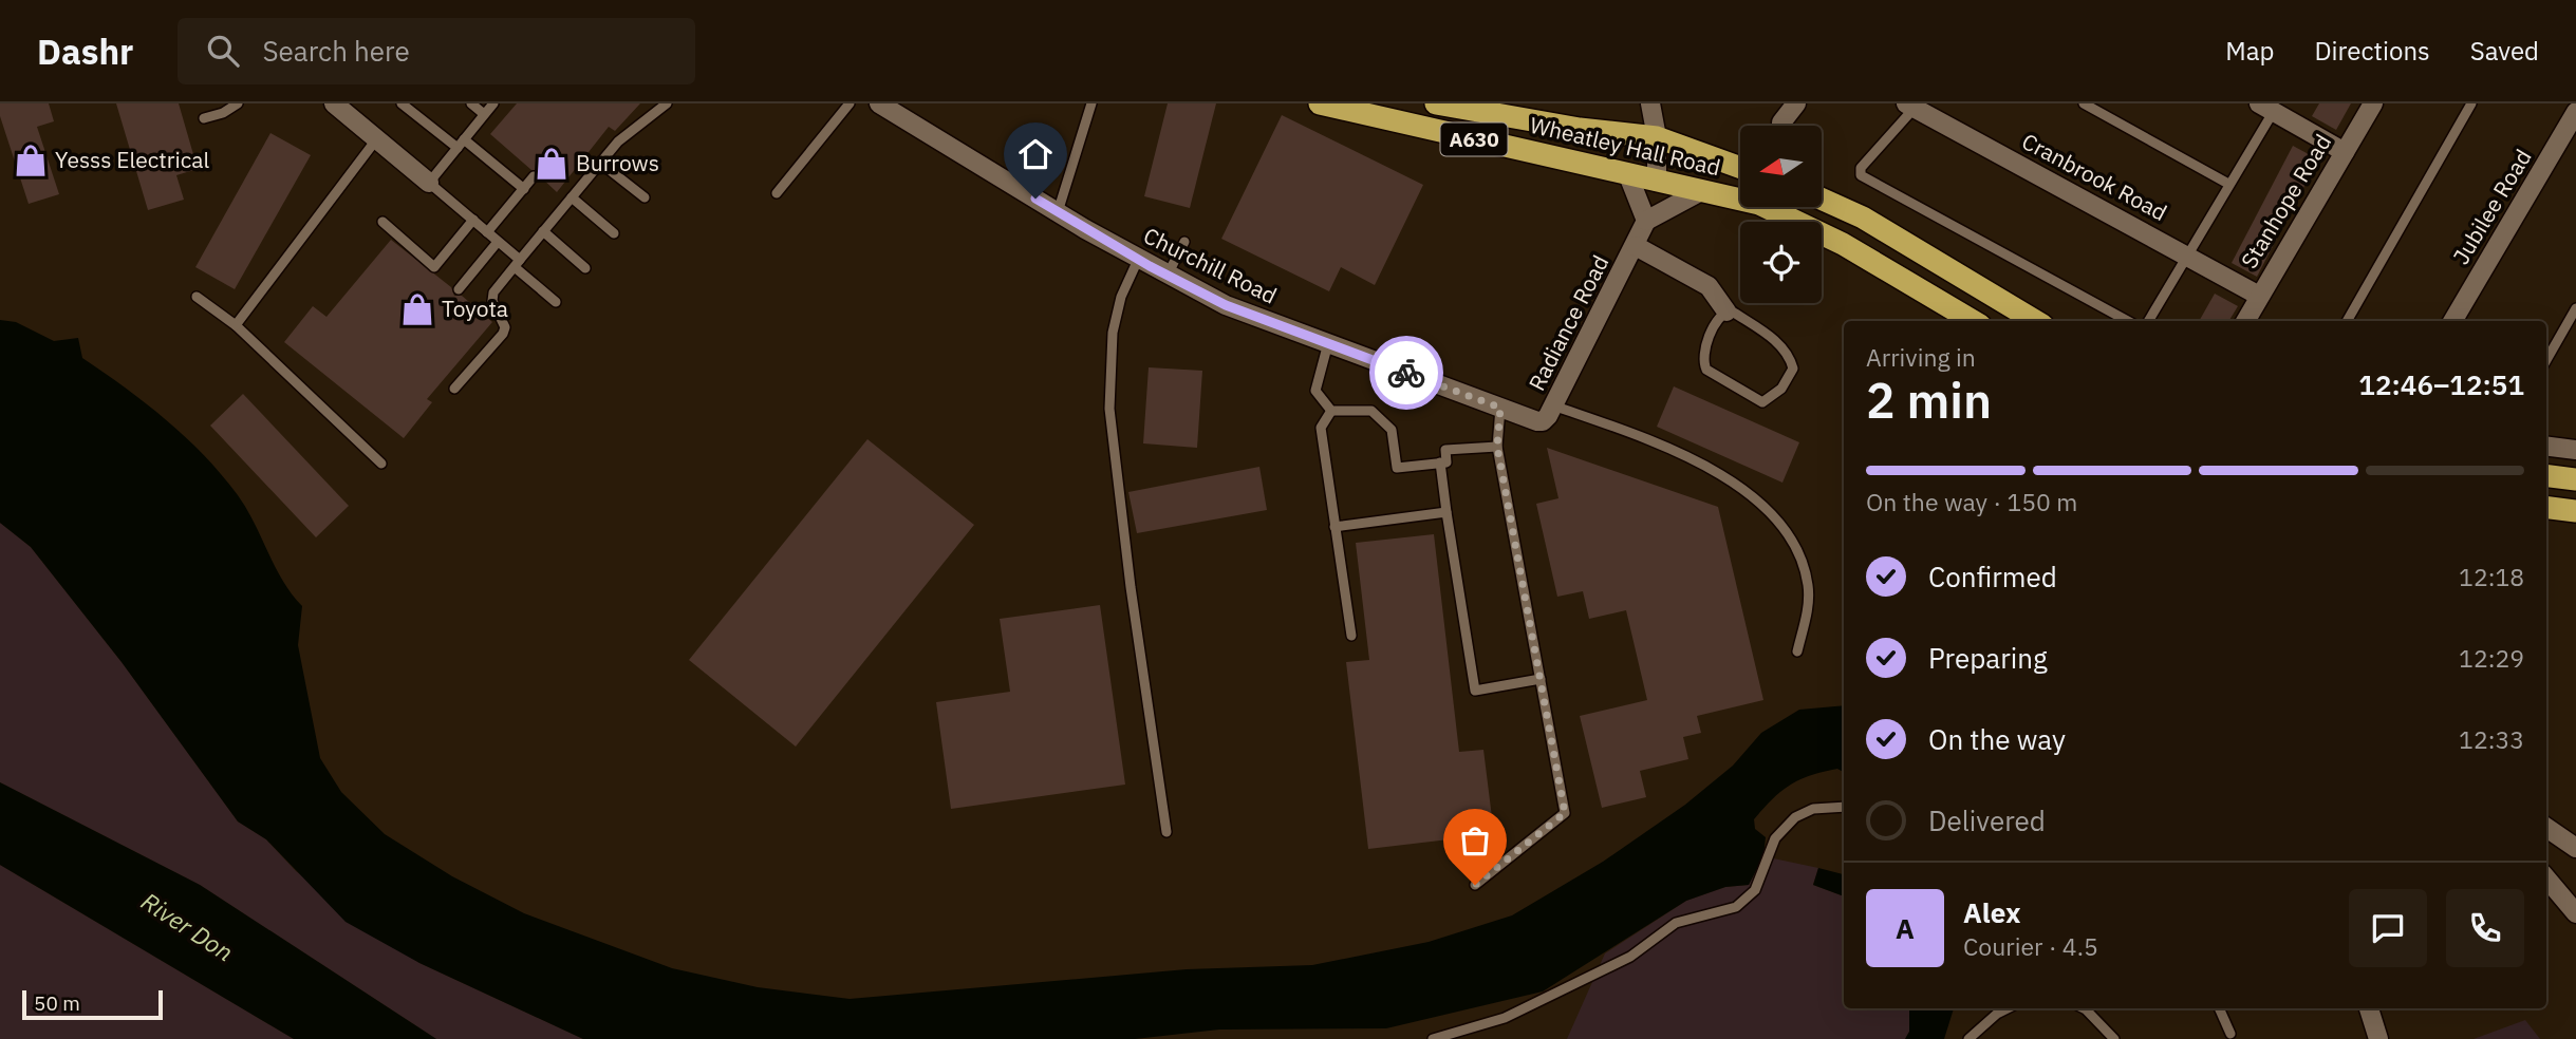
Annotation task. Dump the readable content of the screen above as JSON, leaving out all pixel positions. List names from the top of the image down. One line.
{"streets":{"highway":["A630","Wheatley Hall Road"],"street":["Cranbrook Road","Stanhope Road","Jubilee Road","Churchill Road","Radiance Road"]},"crossings":[["Cranbrook Road","Stanhope Road"],["Churchill Road","Radiance Road"]],"water":["River Don"],"places":{"shop":["Yesss Electrical","Burrows","Toyota"]},"scale_bar":"50 m","north":"left","page":{"header":"Dashr","search":"Search here","nav":["Map","Directions","Saved"],"heading":["2 min","Arriving in","12:46–12:51"],"panel":["Alex","Courier · 4.5"],"bar":"On the way · 150 m","list":[["Confirmed","12:18"],["Preparing","12:29"],["On the way","12:33"],"Delivered"],"round":"A","scale":"50 m"}}
